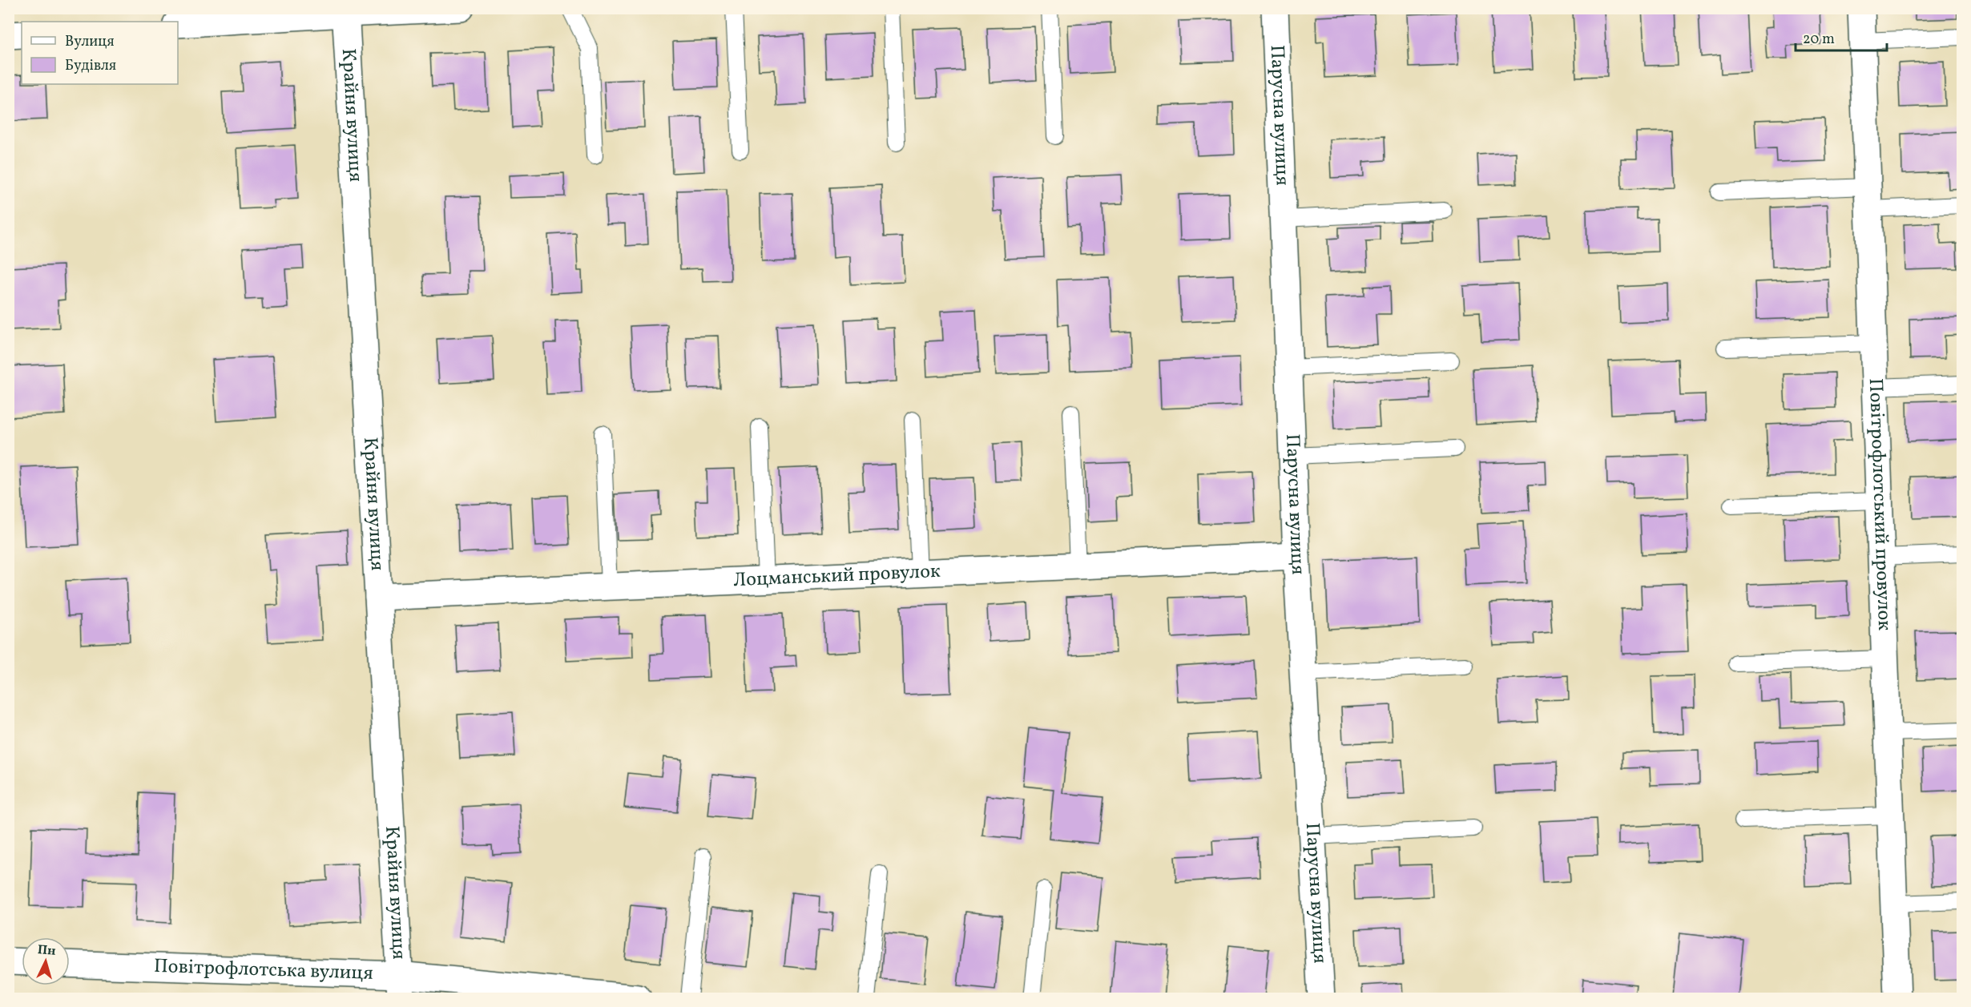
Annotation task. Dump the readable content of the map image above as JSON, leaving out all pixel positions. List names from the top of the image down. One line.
{"streets":{"street":["Крайня вулиця","Парусна вулиця","Повітрофлотський провулок","Лоцманський провулок","Повітрофлотська вулиця"]},"crossings":[["Крайня вулиця","Лоцманський провулок"],["Крайня вулиця","Повітрофлотська вулиця"],["Парусна вулиця","Лоцманський провулок"]],"legend":["Вулиця","Будівля"],"scale_bar":"20 m","north":"top"}
